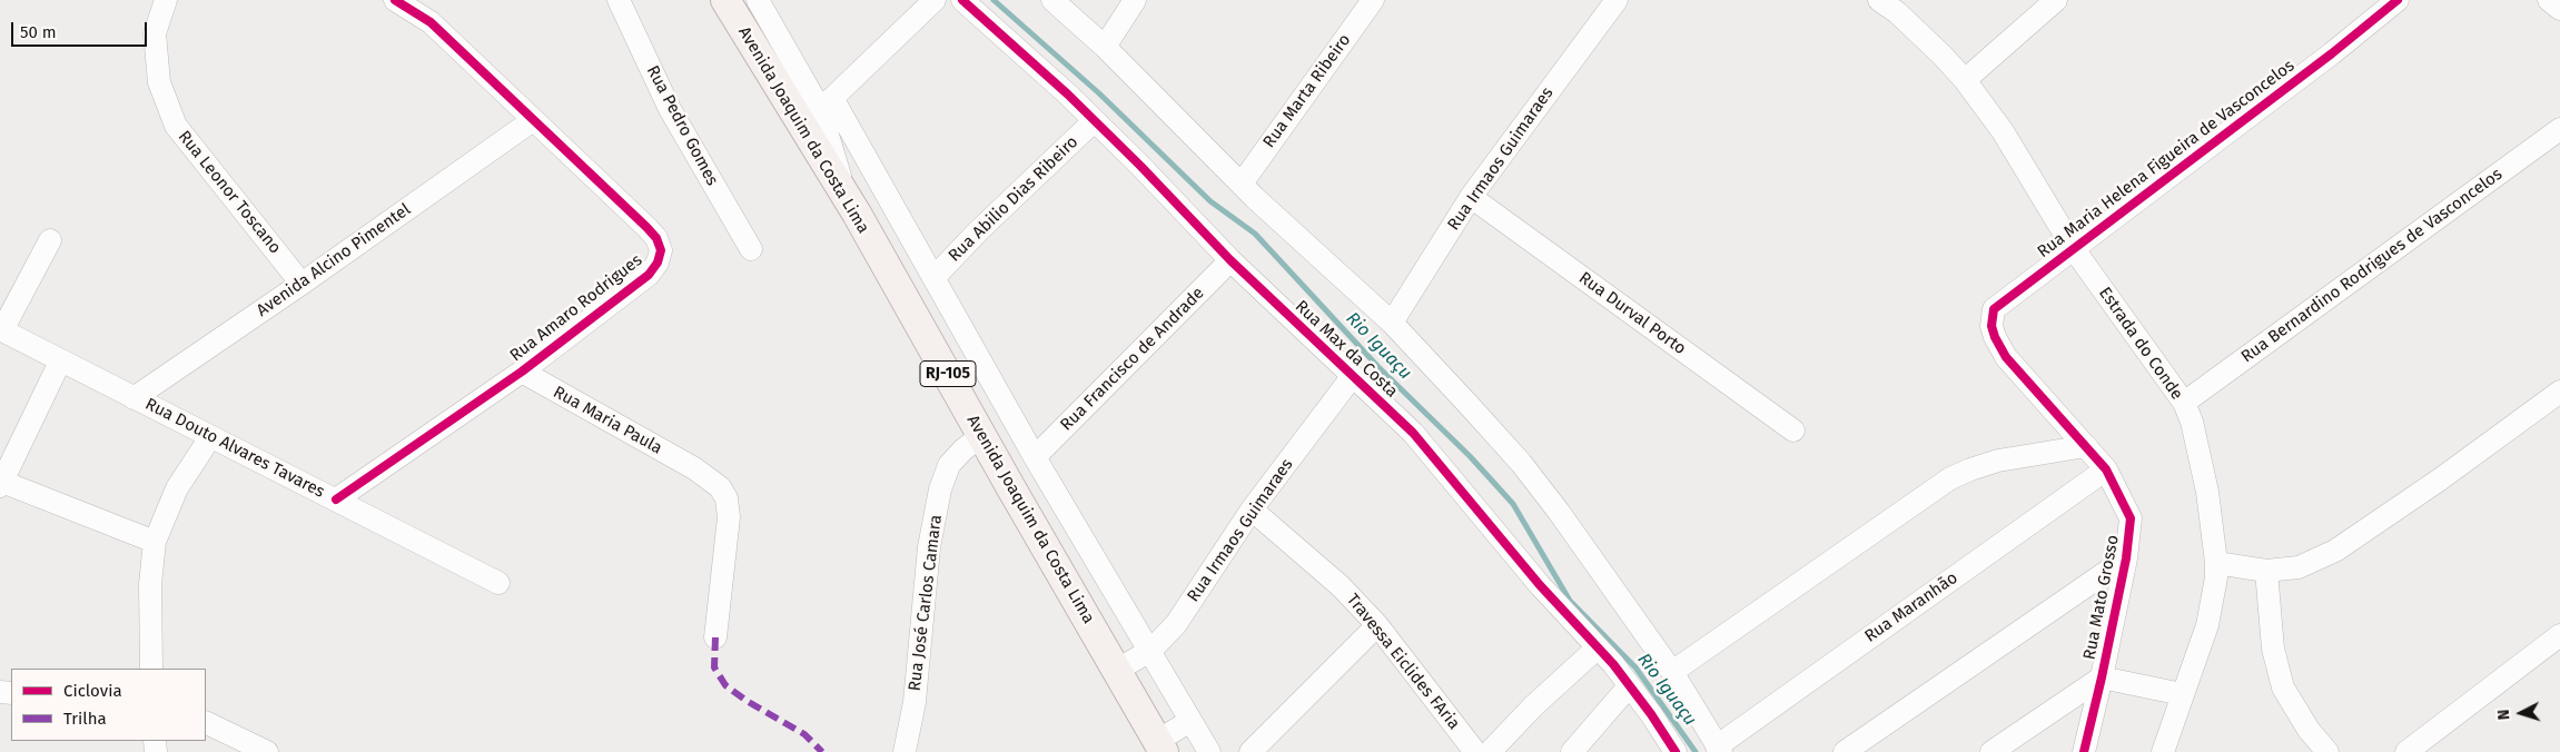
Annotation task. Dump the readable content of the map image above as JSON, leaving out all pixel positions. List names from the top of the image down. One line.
{"streets":{"main road":["Avenida Joaquim da Costa Lima","RJ-105"],"street":["Rua Marta Ribeiro","Rua Pedro Gomes","Rua Irmaos Guimaraes","Rua Maria Helena Figueira de Vasconcelos","Rua Leonor Toscano","Rua Abilio Dias Ribeiro","Avenida Alcino Pimentel","Rua Bernardino Rodrigues de Vasconcelos","Rua Amaro Rodrigues","Rua Durval Porto","Estrada do Conde","Rua Max da Costa","Rua Francisco de Andrade","Rua Maria Paula","Rua Douto Alvares Tavares","Rua Mato Grosso","Rua José Carlos Camara","Rua Maranhão","Travessa Eiclides FAria"]},"crossings":[["Avenida Joaquim da Costa Lima","Rua Irmaos Guimaraes"],["Avenida Joaquim da Costa Lima","Rua José Carlos Camara"],["Rua Irmaos Guimaraes","Rua Durval Porto"],["Rua Irmaos Guimaraes","Rua Max da Costa"],["Rua Irmaos Guimaraes","Travessa Eiclides FAria"],["Rua Maria Helena Figueira de Vasconcelos","Estrada do Conde"],["Rua Maria Helena Figueira de Vasconcelos","Rua Mato Grosso"],["Rua Leonor Toscano","Avenida Alcino Pimentel"],["Rua Abilio Dias Ribeiro","Rua Max da Costa"],["Avenida Alcino Pimentel","Rua Amaro Rodrigues"],["Avenida Alcino Pimentel","Rua Douto Alvares Tavares"],["Rua Bernardino Rodrigues de Vasconcelos","Estrada do Conde"],["Rua Amaro Rodrigues","Rua Maria Paula"],["Rua Amaro Rodrigues","Rua Douto Alvares Tavares"],["Rua Max da Costa","Rua Francisco de Andrade"],["Rua Mato Grosso","Rua Maranhão"]],"water":["Rio Iguaçu"],"legend":["Ciclovia","Trilha"],"scale_bar":"50 m","north":"left"}
